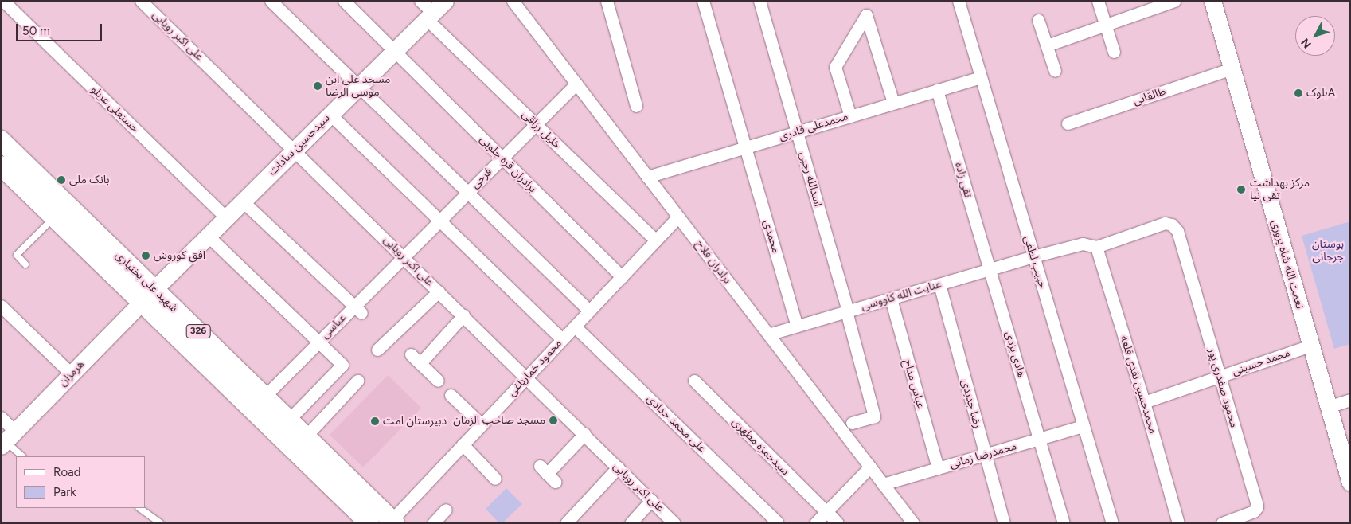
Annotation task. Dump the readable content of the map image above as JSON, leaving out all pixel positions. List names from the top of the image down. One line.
{"streets":{"main road":["سیدحسین سادات","نعمت الله شاه پروری","شهید علی بختیاری","326","هرمزان"],"street":["علی اکبر رویایی","طالقانی","حسنعلی عربلو","محمدعلی قادری","خلیل رزاقی","برادران قره چلویی","فرجی","اسدالله رجبی","تقی زاده","محمدی","برادران فلاح","حبیب لطفی","عنایت‌ الله کاووسی","عباسی","هادی یزدی","محمد حسینی","محمود خمارباغی","عباس مداح","محمدحسین نقدی قلعه","محمود صفدری پور","رضا جدیدی","علی محمد حدادی","سیدحمزه مطهری","محمدرضا زمانی"]},"crossings":[["علی اکبر رویایی","سیدحسین سادات"],["علی اکبر رویایی","فرجی"],["علی اکبر رویایی","عباسی"],["علی اکبر رویایی","محمود خمارباغی"],["طالقانی","نعمت الله شاه پروری"],["حسنعلی عربلو","سیدحسین سادات"],["محمدعلی قادری","اسدالله رجبی"],["محمدعلی قادری","تقی زاده"],["محمدعلی قادری","محمدی"],["محمدعلی قادری","برادران فلاح"],["محمدعلی قادری","حبیب لطفی"],["خلیل رزاقی","سیدحسین سادات"],["خلیل رزاقی","فرجی"],["خلیل رزاقی","محمود خمارباغی"],["سیدحسین سادات","برادران قره چلویی"],["سیدحسین سادات","شهید علی بختیاری"],["سیدحسین سادات","هرمزان"],["برادران قره چلویی","فرجی"],["برادران قره چلویی","محمود خمارباغی"],["فرجی","برادران فلاح"],["فرجی","عباسی"],["اسدالله رجبی","عنایت‌ الله کاووسی"],["تقی زاده","عنایت‌ الله کاووسی"],["تقی زاده","هادی یزدی"],["محمدی","عنایت‌ الله کاووسی"],["برادران فلاح","عنایت‌ الله کاووسی"],["برادران فلاح","محمود خمارباغی"],["برادران فلاح","محمدرضا زمانی"],["حبیب لطفی","عنایت‌ الله کاووسی"],["حبیب لطفی","محمدرضا زمانی"],["نعمت الله شاه پروری","محمد حسینی"],["شهید علی بختیاری","عباسی"],["شهید علی بختیاری","محمود خمارباغی"],["شهید علی بختیاری","هرمزان"],["عنایت‌ الله کاووسی","هادی یزدی"],["عنایت‌ الله کاووسی","عباس مداح"],["عنایت‌ الله کاووسی","محمدحسین نقدی قلعه"],["عنایت‌ الله کاووسی","محمود صفدری پور"],["عنایت‌ الله کاووسی","رضا جدیدی"],["هادی یزدی","محمدرضا زمانی"],["محمد حسینی","محمدحسین نقدی قلعه"],["محمد حسینی","محمود صفدری پور"],["محمود خمارباغی","علی محمد حدادی"],["عباس مداح","محمدرضا زمانی"],["محمدحسین نقدی قلعه","محمود صفدری پور"],["رضا جدیدی","محمدرضا زمانی"]],"parks":["بوستان جرجانی"],"places":["مسجد علی ابن موسی الرضا","بلوکA","بانک ملی","مرکز بهداشت تقی نیا","افق کوروش","مسجد صاحب الزمان","دبیرستان امت"],"legend":["Road","Park"],"scale_bar":"50 m","north":"bottom left"}
